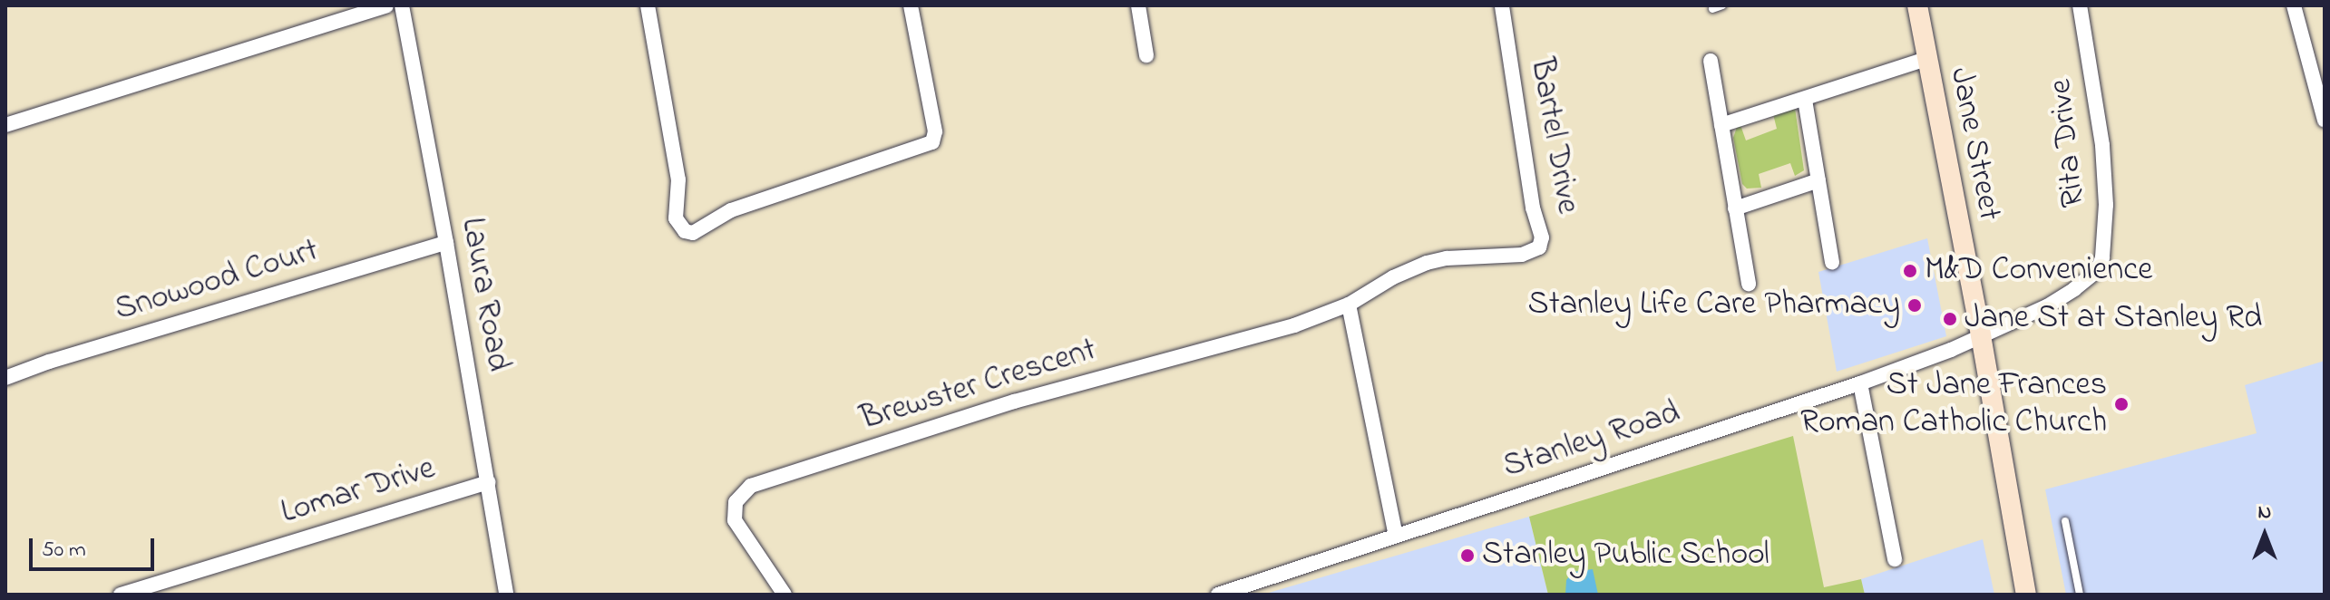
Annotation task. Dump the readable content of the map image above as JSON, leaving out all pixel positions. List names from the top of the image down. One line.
{"streets":{"main road":["Jane Street"],"street":["Bartel Drive","Rita Drive","Snowood Court","Laura Road","Brewster Crescent","Stanley Road","Lomar Drive"]},"crossings":[["Bartel Drive","Brewster Crescent"],["Rita Drive","Jane Street"],["Rita Drive","Stanley Road"],["Jane Street","Stanley Road"],["Snowood Court","Laura Road"],["Laura Road","Lomar Drive"]],"places":["M&D Convenience","Stanley Life Care Pharmacy","Jane St at Stanley Rd","St Jane Frances Roman Catholic Church","Stanley Public School"],"scale_bar":"50 m","north":"top"}
